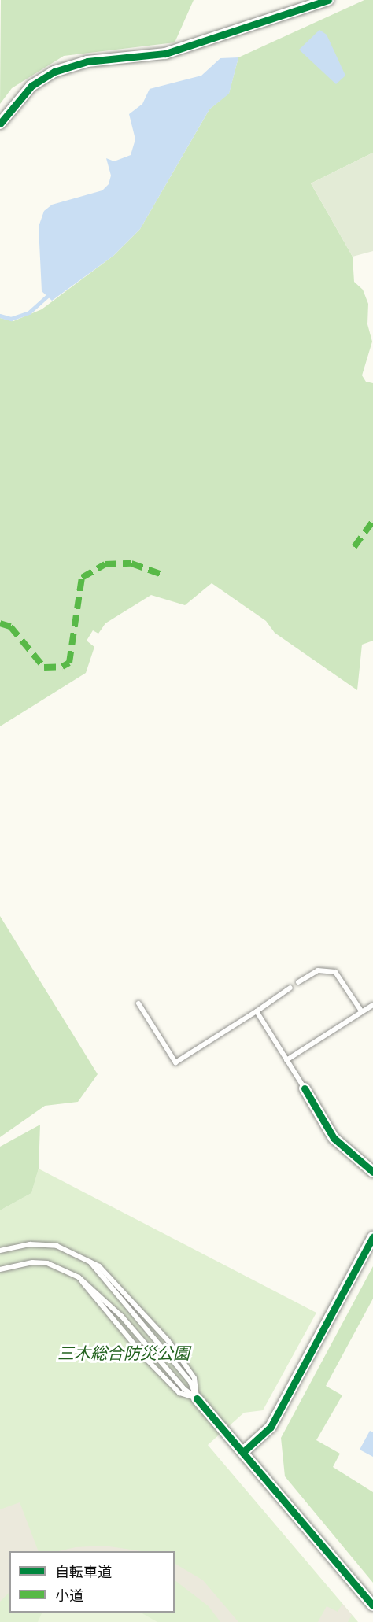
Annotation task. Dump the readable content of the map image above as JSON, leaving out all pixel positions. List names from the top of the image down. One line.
{"parks":["三木総合防災公園"],"legend":["自転車道","小道"]}
